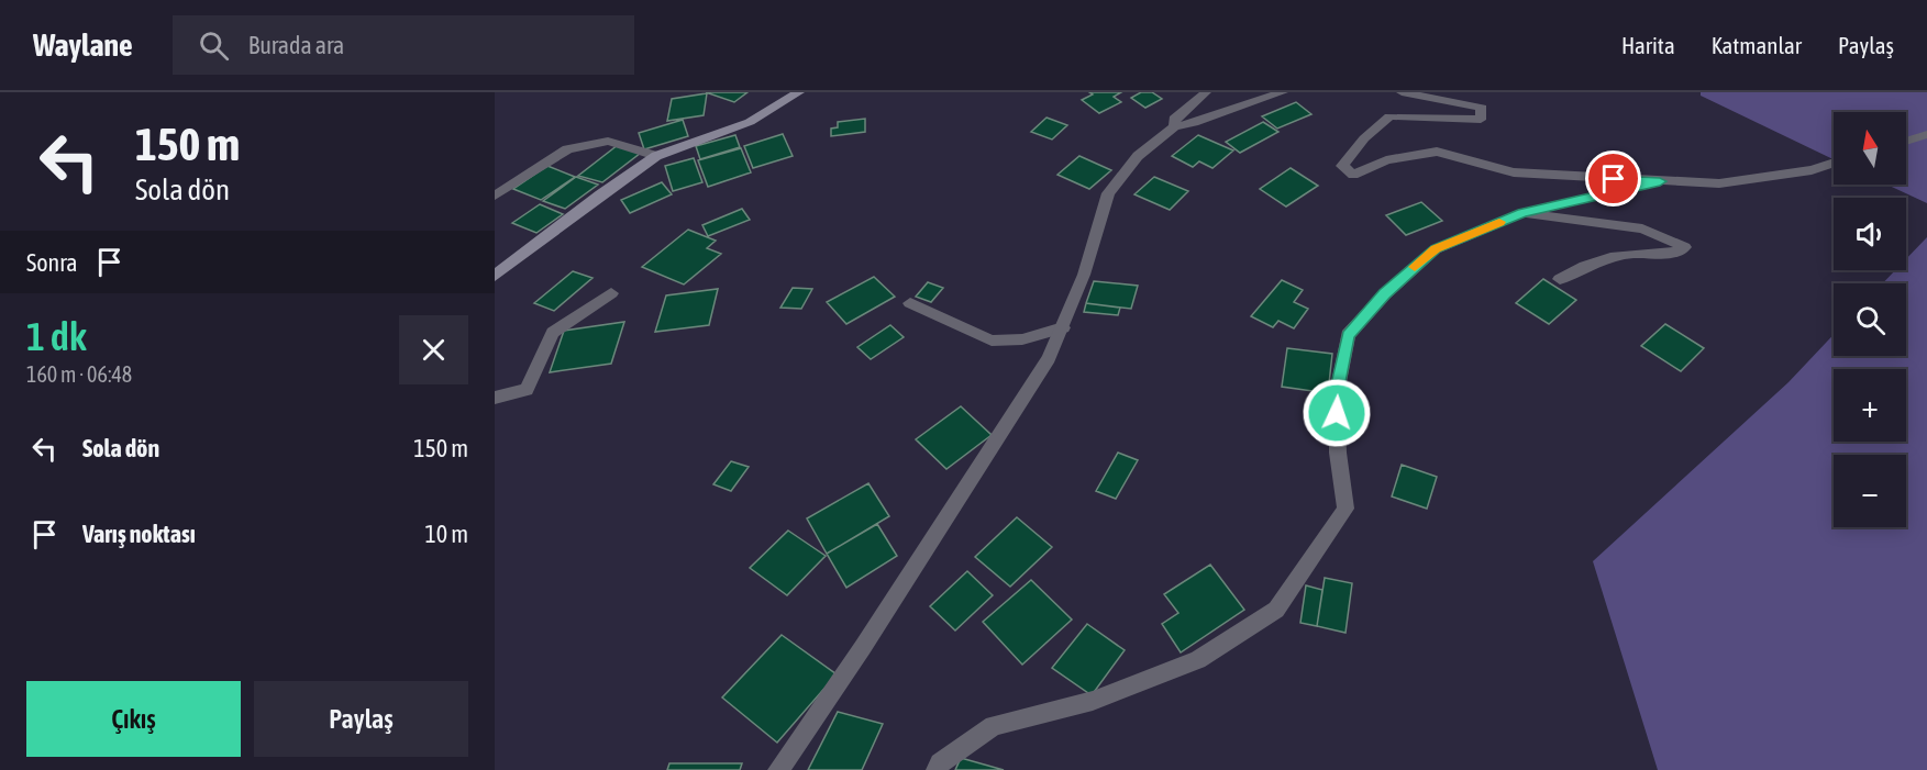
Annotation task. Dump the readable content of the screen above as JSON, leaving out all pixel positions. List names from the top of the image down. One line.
{"north":"top","page":{"header":"Waylane","search":"Burada ara","nav":["Harita","Katmanlar","Paylaş"],"turn":["150 m","Sola dön"],"map_buttons":["+","−"],"then":"Sonra","heading":["1 dk","160 m · 06:48"],"list":[{"name":"Sola dön","value":"150 m"},{"name":"Varış noktası","value":"10 m"}],"buttons":["Çıkış","Paylaş"]}}
